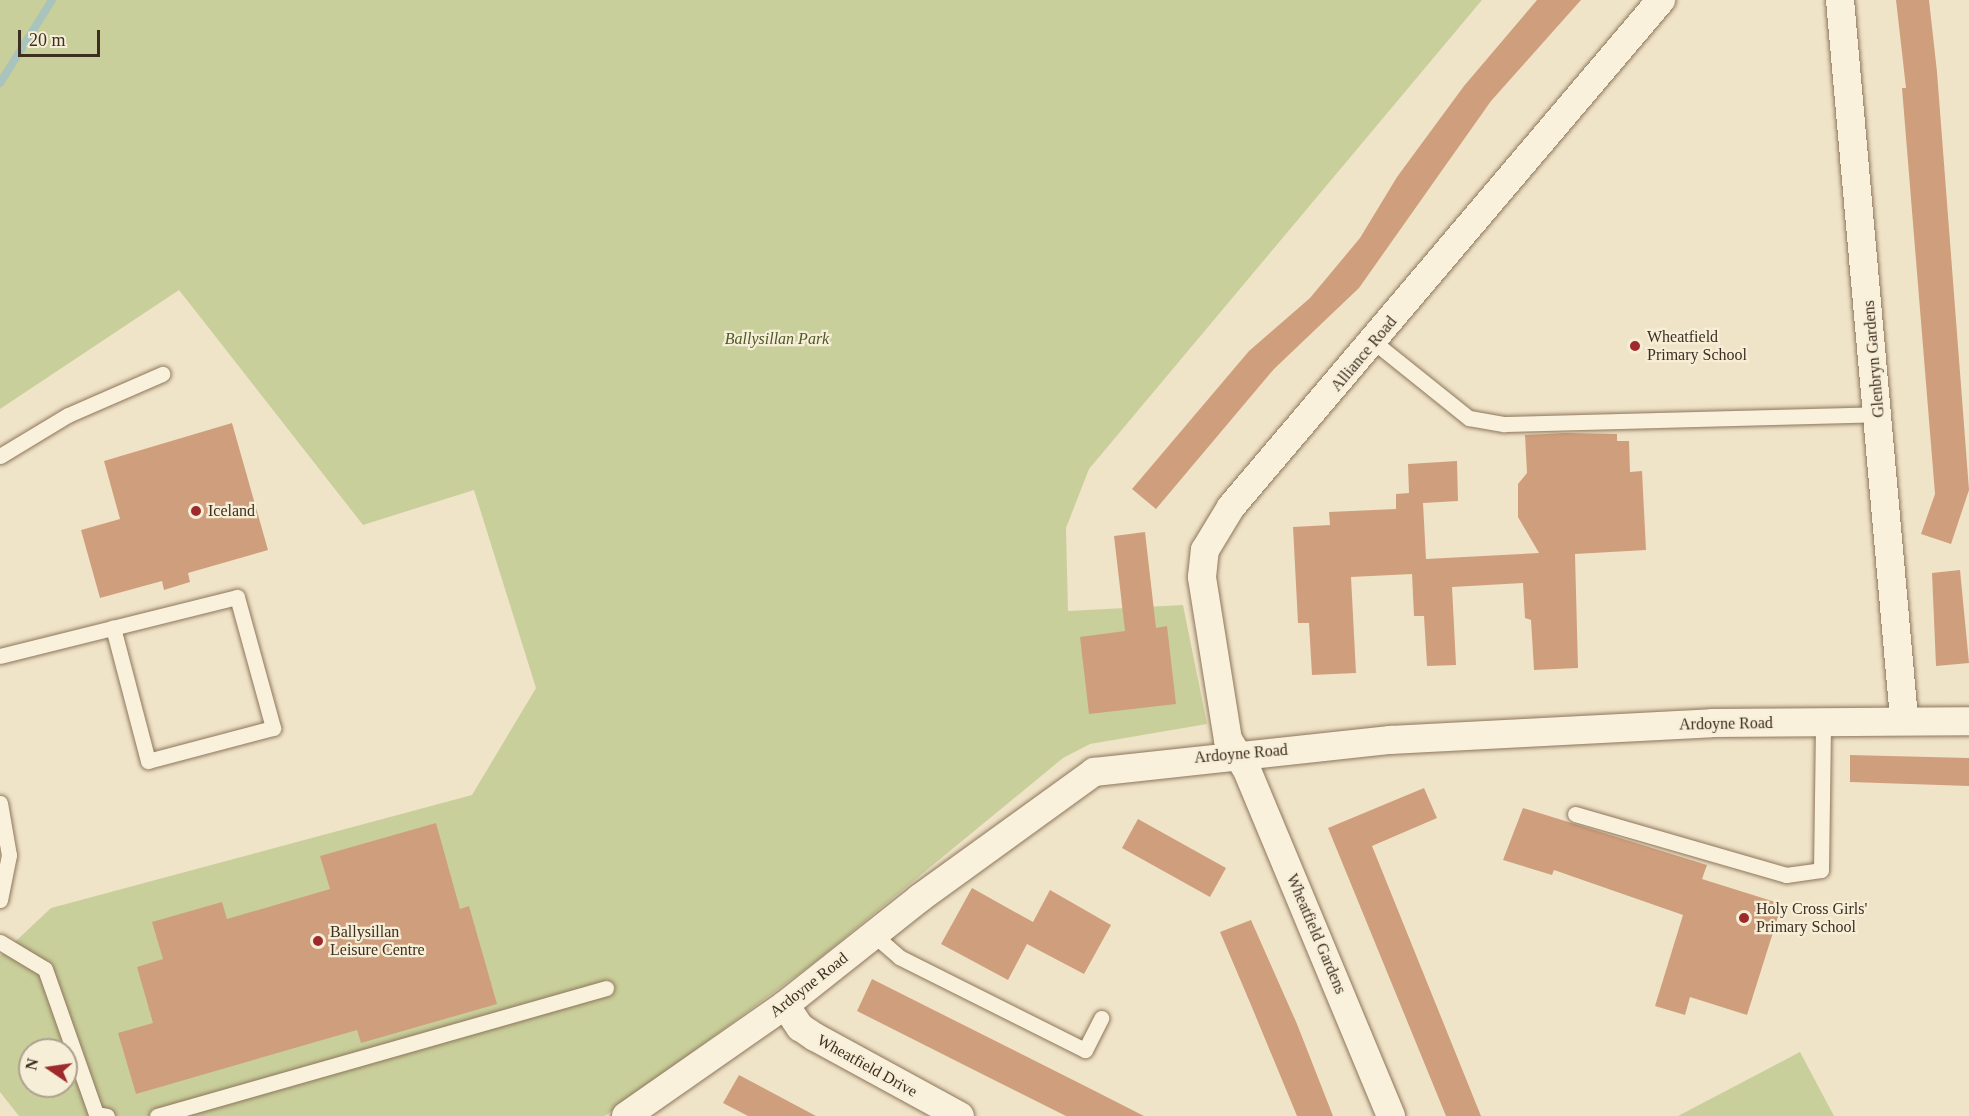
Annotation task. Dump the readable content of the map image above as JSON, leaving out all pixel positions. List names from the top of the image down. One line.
{"streets":{"street":["Alliance Road","Glenbryn Gardens","Ardoyne Road","Wheatfield Gardens","Wheatfield Drive"]},"crossings":[["Alliance Road","Ardoyne Road"],["Alliance Road","Wheatfield Gardens"],["Glenbryn Gardens","Ardoyne Road"],["Ardoyne Road","Wheatfield Gardens"],["Ardoyne Road","Wheatfield Drive"]],"parks":["Ballysillan Park"],"places":["Wheatfield Primary School","Iceland","Holy Cross Girls' Primary School","Ballysillan Leisure Centre"],"scale_bar":"20 m","north":"left"}
